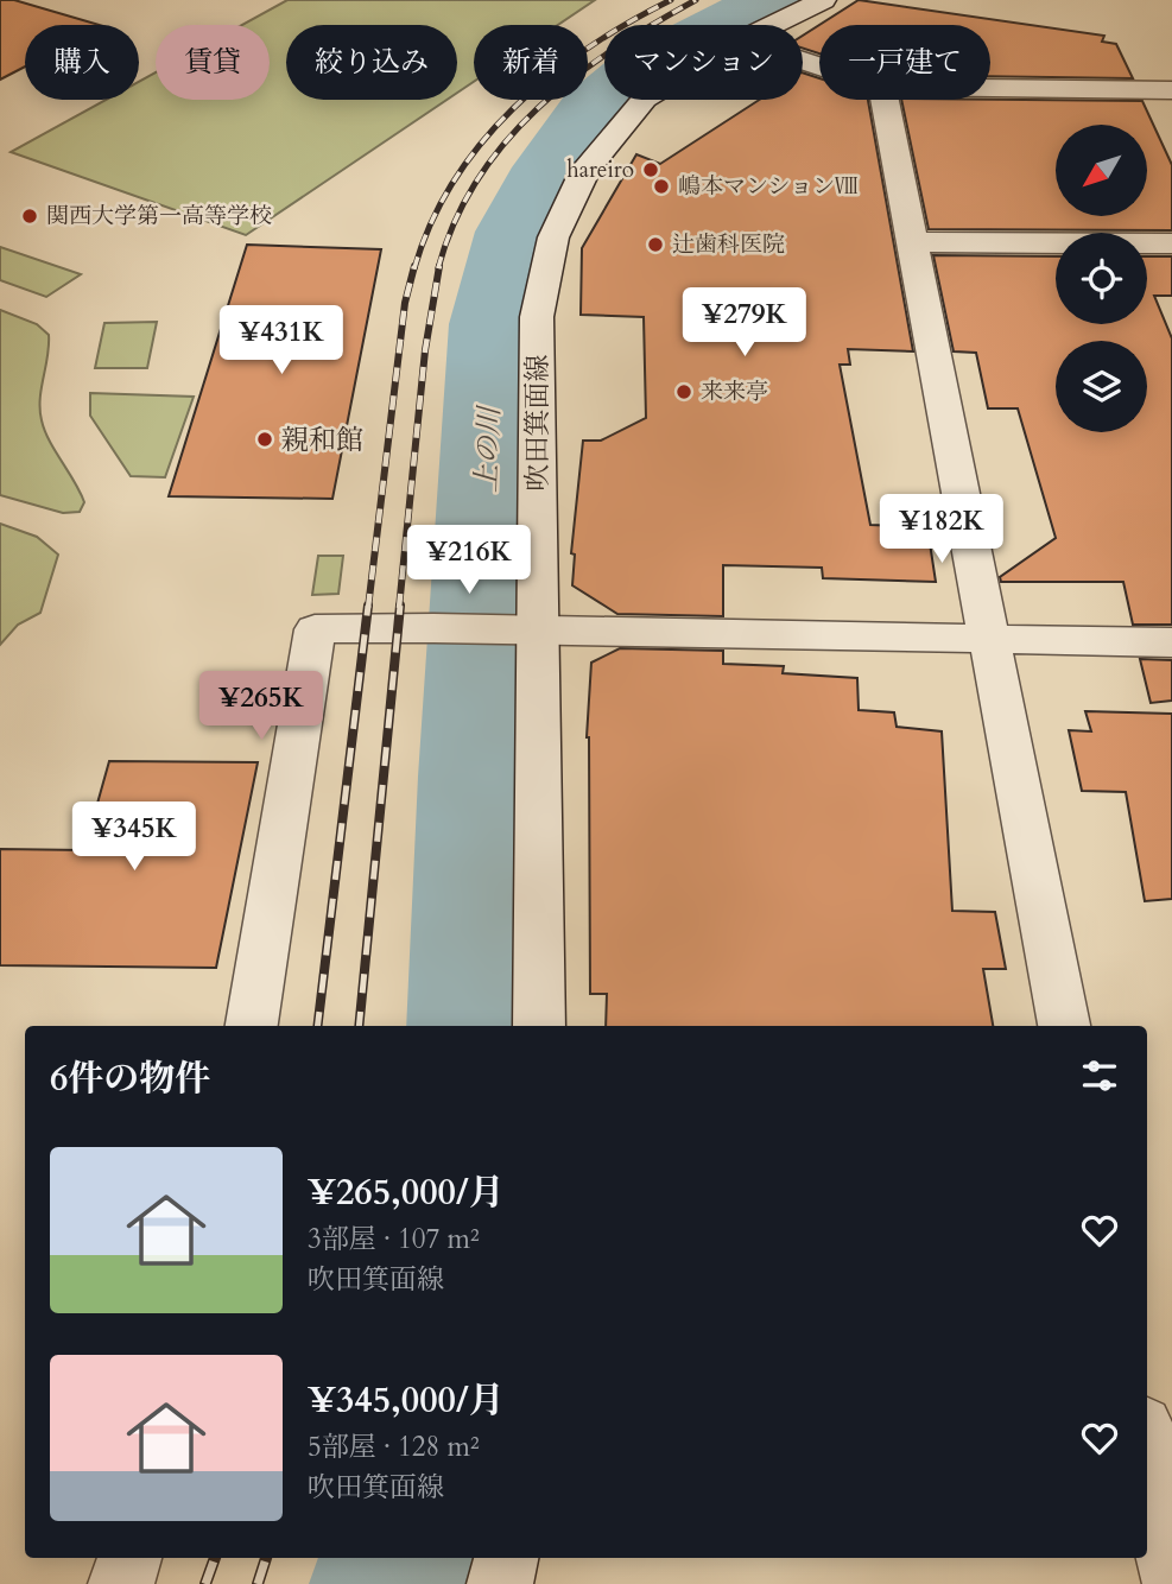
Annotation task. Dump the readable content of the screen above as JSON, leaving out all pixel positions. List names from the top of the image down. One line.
{"streets":{"street":["吹田箕面線"]},"water":["上の川"],"places":["hareiro","嶋本マンションⅧ","関西大学第一高等学校","辻歯科医院","来来亭","親和館"],"north":"bottom left","page":{"chip":["購入","賃貸","絞り込み","新着","マンション","一戸建て"],"price":["¥279K","¥431K","¥182K","¥216K","¥265K","¥345K"],"heading":"6件の物件","list":[{"name":"¥265,000/月","note":"3部屋 · 107 m² · 吹田箕面線"},{"name":"¥345,000/月","note":"5部屋 · 128 m² · 吹田箕面線"}]}}
